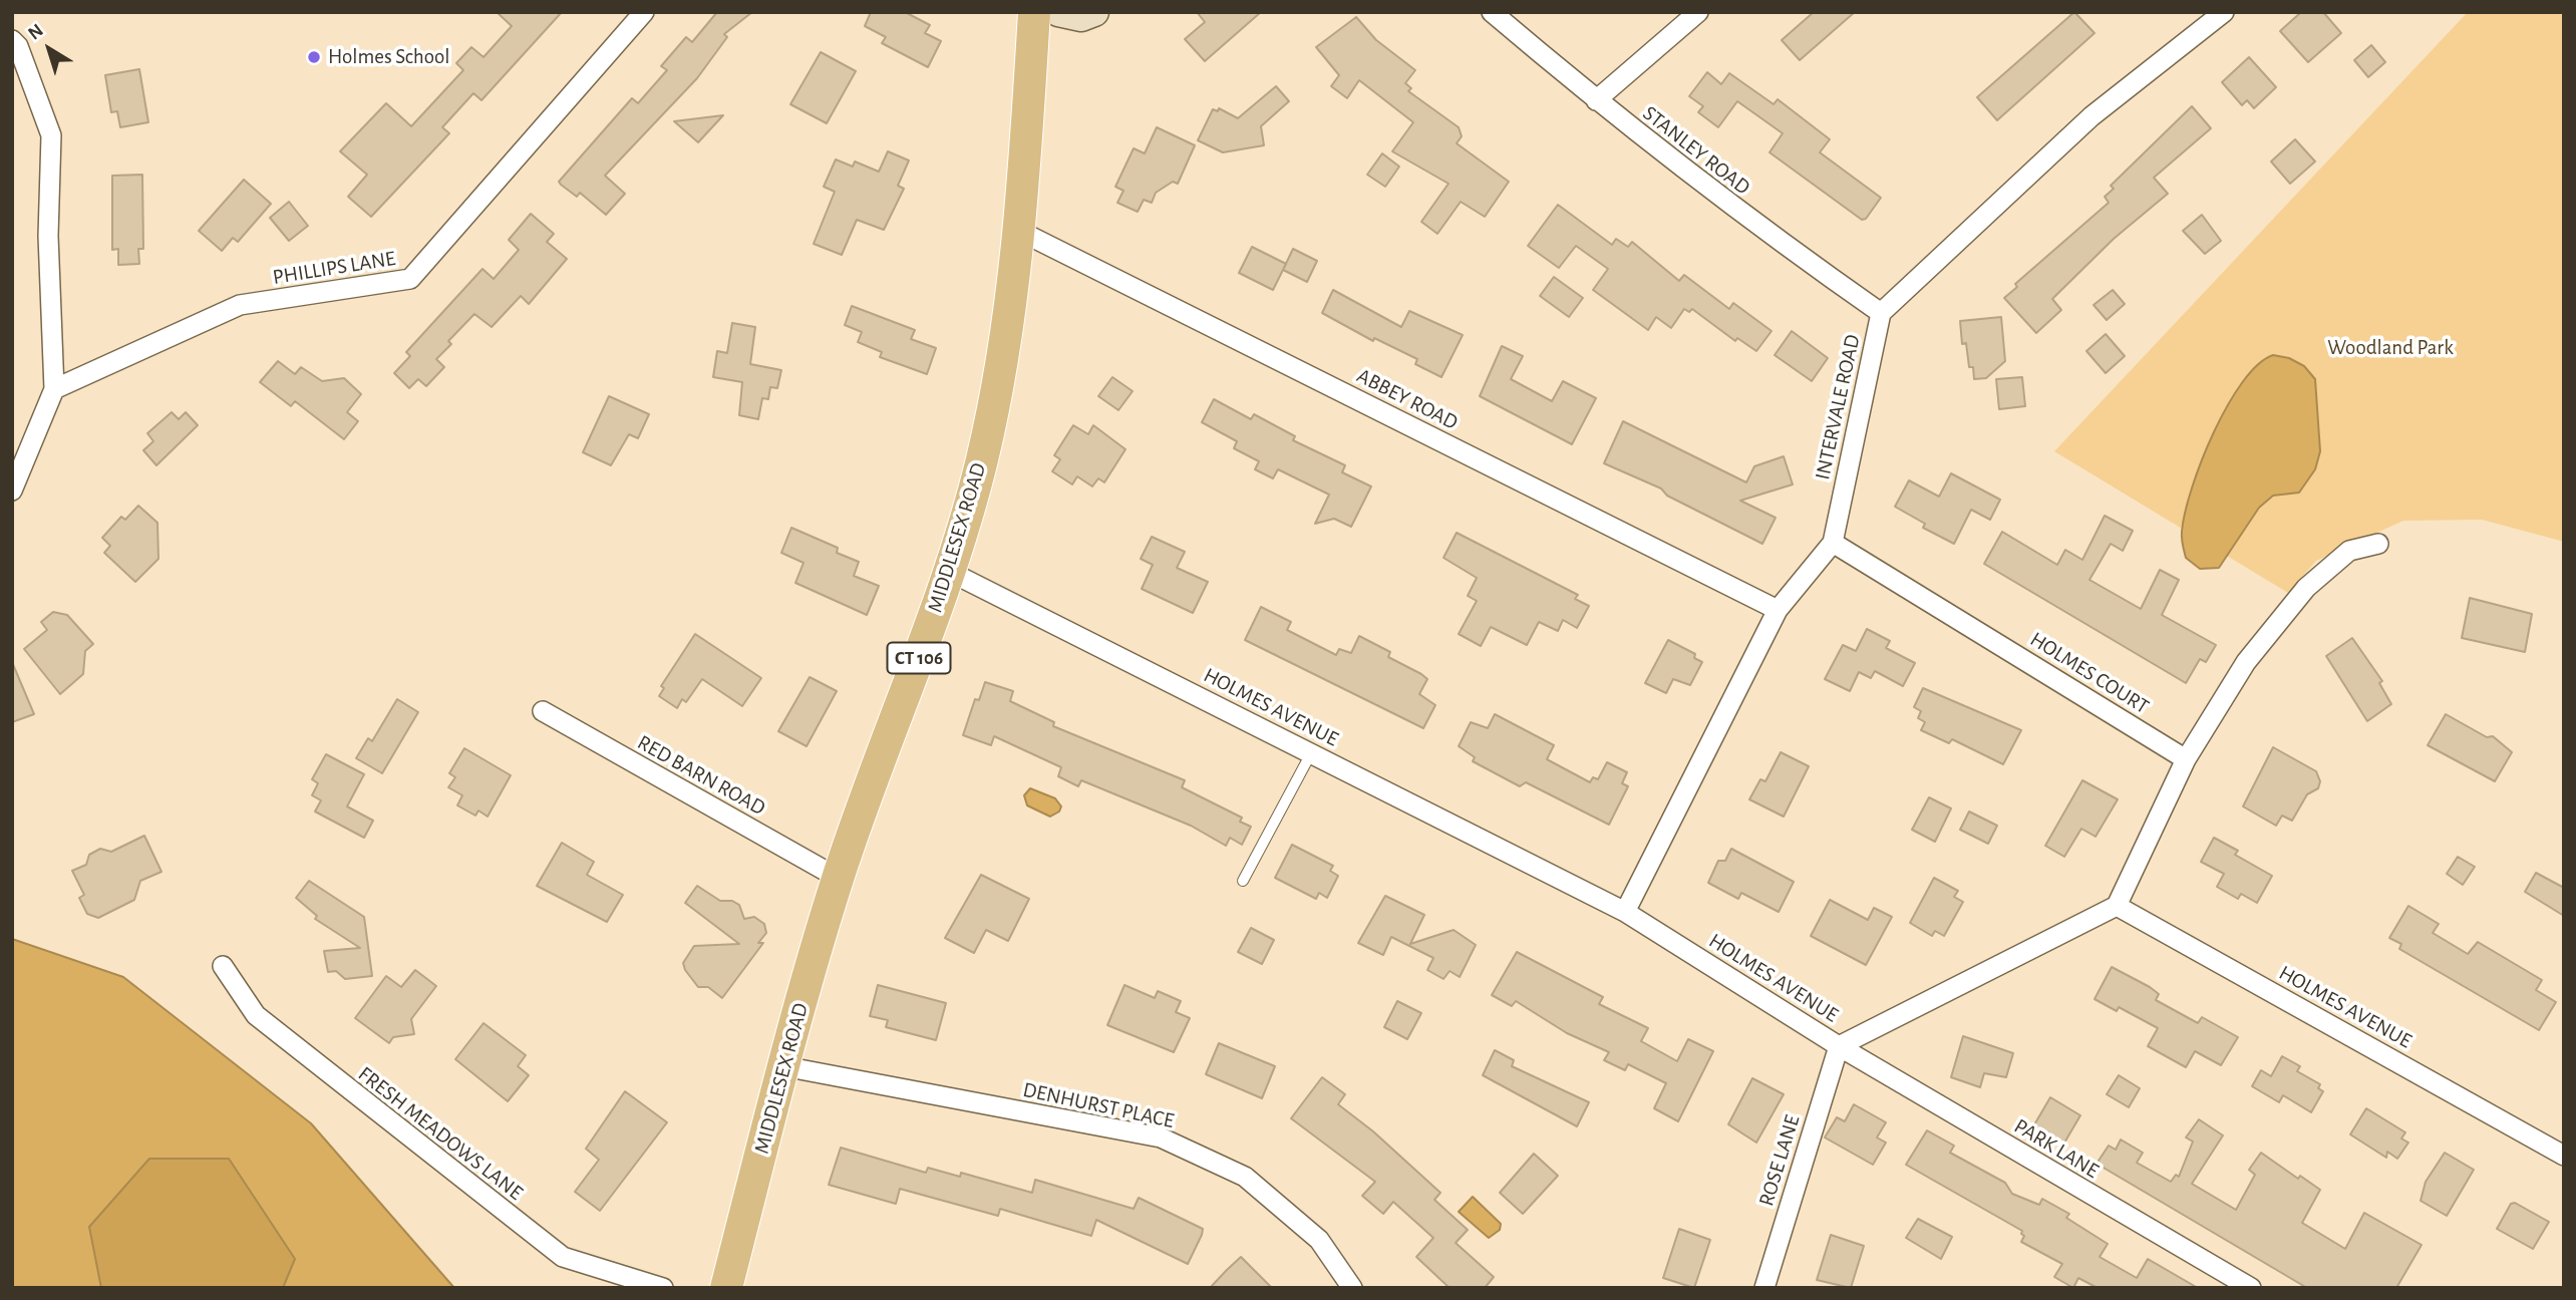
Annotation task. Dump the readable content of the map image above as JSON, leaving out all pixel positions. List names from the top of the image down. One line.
{"streets":{"main road":["MIDDLESEX ROAD","CT 106"],"street":["STANLEY ROAD","PHILLIPS LANE","ABBEY ROAD","INTERVALE ROAD","HOLMES COURT","HOLMES AVENUE","RED BARN ROAD","DENHURST PLACE","FRESH MEADOWS LANE","PARK LANE","ROSE LANE"]},"crossings":[["STANLEY ROAD","INTERVALE ROAD"],["ABBEY ROAD","INTERVALE ROAD"],["ABBEY ROAD","MIDDLESEX ROAD"],["INTERVALE ROAD","HOLMES COURT"],["INTERVALE ROAD","HOLMES AVENUE"],["MIDDLESEX ROAD","HOLMES AVENUE"],["MIDDLESEX ROAD","RED BARN ROAD"],["MIDDLESEX ROAD","DENHURST PLACE"],["HOLMES AVENUE","PARK LANE"],["HOLMES AVENUE","ROSE LANE"],["PARK LANE","ROSE LANE"]],"parks":["Woodland Park"],"places":["Holmes School"],"north":"top left"}
